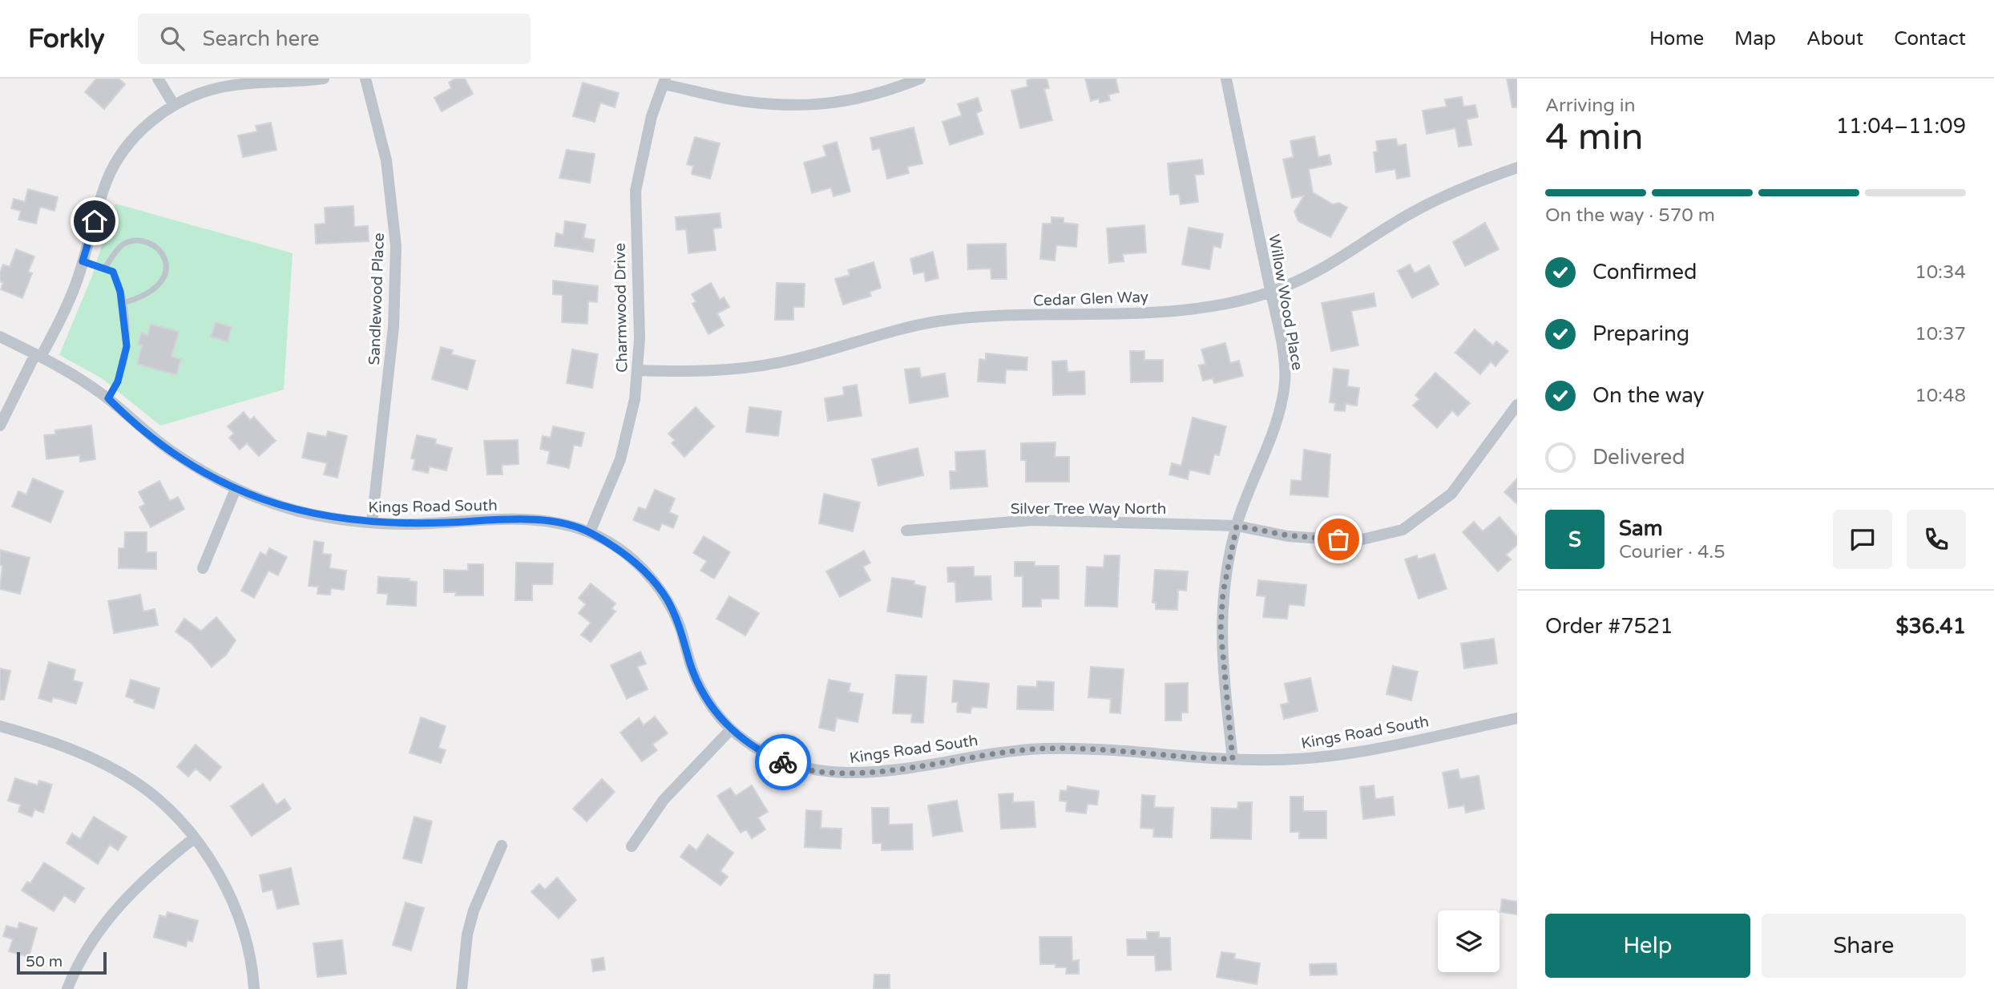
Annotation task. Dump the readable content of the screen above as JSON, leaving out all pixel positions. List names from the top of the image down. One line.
{"streets":{"street":["Cedar Glen Way","Sandlewood Place","Willow Wood Place","Charmwood Drive","Kings Road South","Silver Tree Way North"]},"crossings":[["Cedar Glen Way","Willow Wood Place"],["Cedar Glen Way","Charmwood Drive"],["Sandlewood Place","Kings Road South"],["Willow Wood Place","Kings Road South"],["Willow Wood Place","Silver Tree Way North"],["Charmwood Drive","Kings Road South"]],"scale_bar":"50 m","page":{"header":"Forkly","search":"Search here","nav":["Home","Map","About","Contact"],"heading":["4 min","Arriving in","11:04–11:09"],"panel":["Sam","Courier · 4.5","Order #7521","$36.41"],"bar":"On the way · 570 m","list":[["Confirmed","10:34"],["Preparing","10:37"],["On the way","10:48"],"Delivered"],"round":"S","buttons":["Help","Share"],"scale":"50 m"}}
